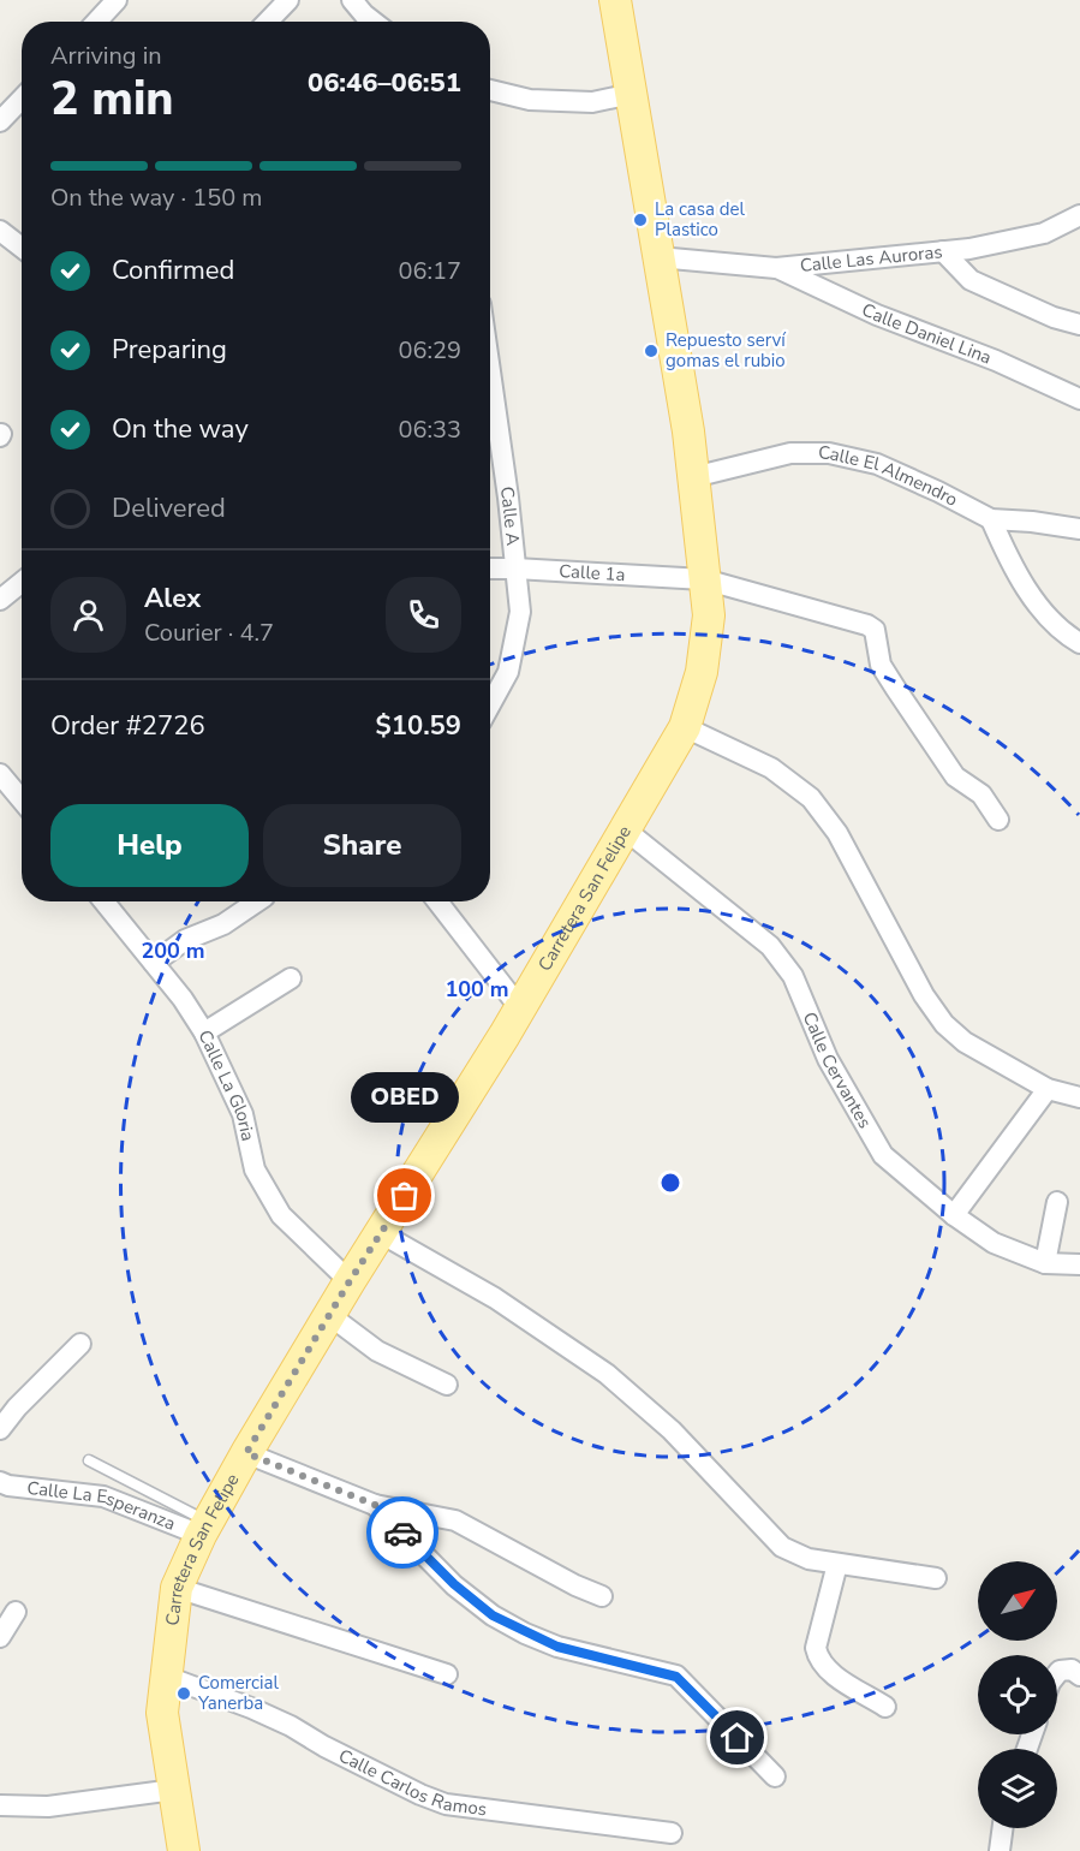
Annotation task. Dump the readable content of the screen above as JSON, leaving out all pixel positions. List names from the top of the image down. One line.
{"streets":{"main road":["Carretera San Felipe"],"street":["Calle Las Auroras","Calle Daniel Lina","Calle El Almendro","Calle A","Calle 1a","Calle Cervantes","Calle La Gloria","Calle La Esperanza","Calle Carlos Ramos"]},"crossings":[["Calle Las Auroras","Calle Daniel Lina"],["Calle Las Auroras","Carretera San Felipe"],["Calle El Almendro","Carretera San Felipe"],["Calle A","Calle 1a"],["Calle 1a","Carretera San Felipe"],["Carretera San Felipe","Calle Cervantes"],["Carretera San Felipe","Calle La Gloria"],["Carretera San Felipe","Calle La Esperanza"],["Carretera San Felipe","Calle Carlos Ramos"]],"places":["La casa del Plastico","Repuesto serví gomas el rubio","OBED","Comercial Yanerba"],"north":"top right","page":{"heading":["2 min","Arriving in","06:46–06:51"],"panel":["Alex","Courier · 4.7","Order #2726","$10.59"],"bar":"On the way · 150 m","list":[["Confirmed","06:17"],["Preparing","06:29"],["On the way","06:33"],"Delivered"],"buttons":["Help","Share"],"bubble":"OBED"},"rings":["200 m","100 m"]}
